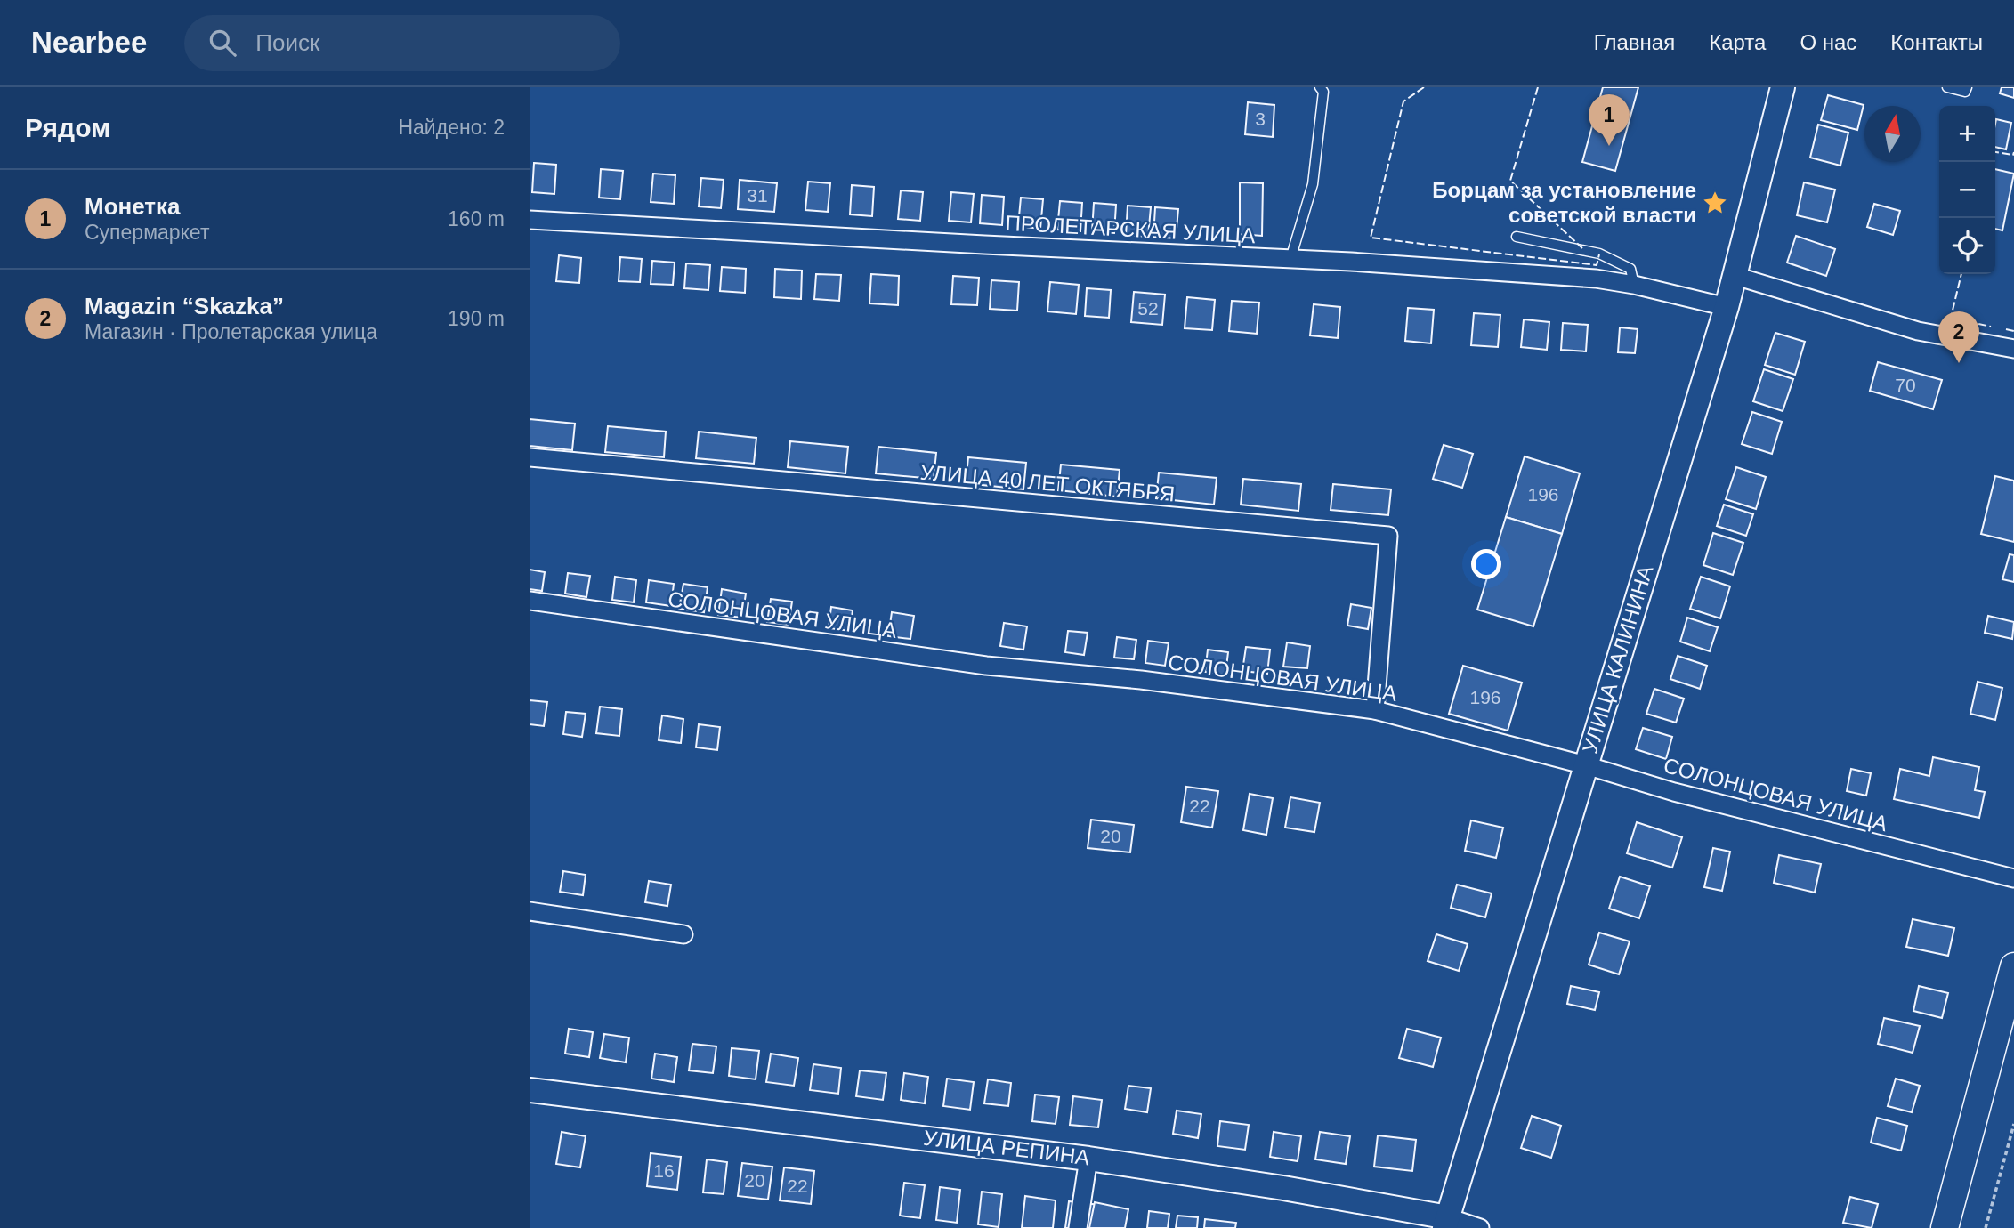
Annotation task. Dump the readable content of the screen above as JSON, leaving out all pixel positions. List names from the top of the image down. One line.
{"streets":{"street":["ПРОЛЕТАРСКАЯ УЛИЦА","УЛИЦА 40 ЛЕТ ОКТЯБРЯ","СОЛОНЦОВАЯ УЛИЦА","УЛИЦА КАЛИНИНА","УЛИЦА РЕПИНА"]},"crossings":[["ПРОЛЕТАРСКАЯ УЛИЦА","УЛИЦА КАЛИНИНА"],["УЛИЦА 40 ЛЕТ ОКТЯБРЯ","СОЛОНЦОВАЯ УЛИЦА"],["СОЛОНЦОВАЯ УЛИЦА","УЛИЦА КАЛИНИНА"],["УЛИЦА КАЛИНИНА","УЛИЦА РЕПИНА"]],"places":{"place":["Борцам за установление советской власти"]},"house_numbers":["3","31","52","70","196","196","22","20","16","20","22"],"north":"top","page":{"header":"Nearbee","search":"Поиск","nav":["Главная","Карта","О нас","Контакты"],"heading":["Рядом","Найдено: 2"],"pins":["1","2"],"map_buttons":["+","−"],"list":[{"mark":"1","name":"Монетка","note":"Супермаркет","value":"160 m"},{"mark":"2","name":"Magazin “Skazka”","note":"Магазин · Пролетарская улица","value":"190 m"}]}}
